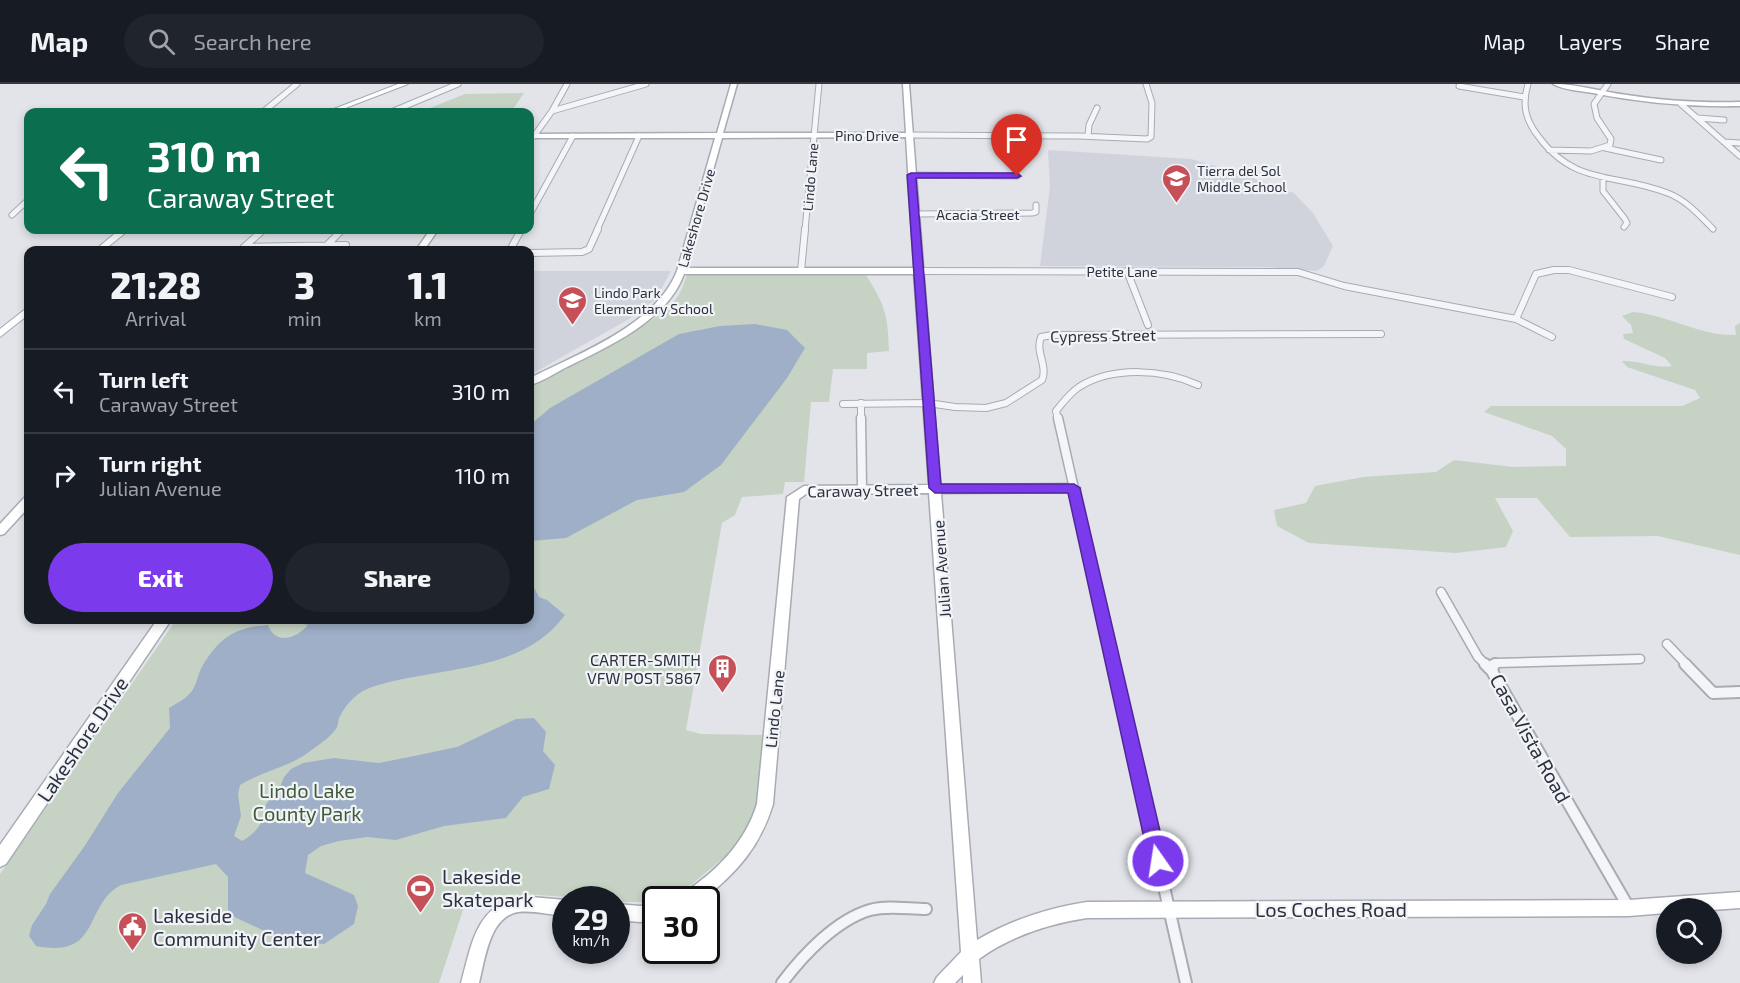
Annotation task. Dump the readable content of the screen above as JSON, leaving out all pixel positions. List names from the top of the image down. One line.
{"streets":{"street":["Pino Drive","Lindo Lane","Acacia Street","Lakeshore Drive","Petite Lane","Cypress Street","Caraway Street","Julian Avenue","Casa Vista Road","Los Coches Road"]},"crossings":[["Pino Drive","Lindo Lane"],["Pino Drive","Lakeshore Drive"],["Pino Drive","Julian Avenue"],["Lindo Lane","Petite Lane"],["Lindo Lane","Caraway Street"],["Acacia Street","Julian Avenue"],["Lakeshore Drive","Petite Lane"],["Petite Lane","Julian Avenue"],["Cypress Street","Julian Avenue"],["Caraway Street","Julian Avenue"],["Julian Avenue","Los Coches Road"],["Casa Vista Road","Los Coches Road"]],"parks":["Lindo Lake County Park"],"places":{"school or university":["Tierra del Sol Middle School","Lindo Park Elementary School"],"building":["CARTER-SMITH VFW POST 5867"],"sports":["Lakeside Skatepark"],"public building":["Lakeside Community Center"]},"page":{"header":"Map","search":"Search here","nav":["Map","Layers","Share"],"turn":["310 m","Caraway Street"],"eta":["21:28","Arrival","3","min","1.1","km"],"list":[{"name":"Turn left","note":"Caraway Street","value":"310 m"},{"name":"Turn right","note":"Julian Avenue","value":"110 m"}],"buttons":["Exit","Share"],"speed":"29 km/h","limit":"30"}}
